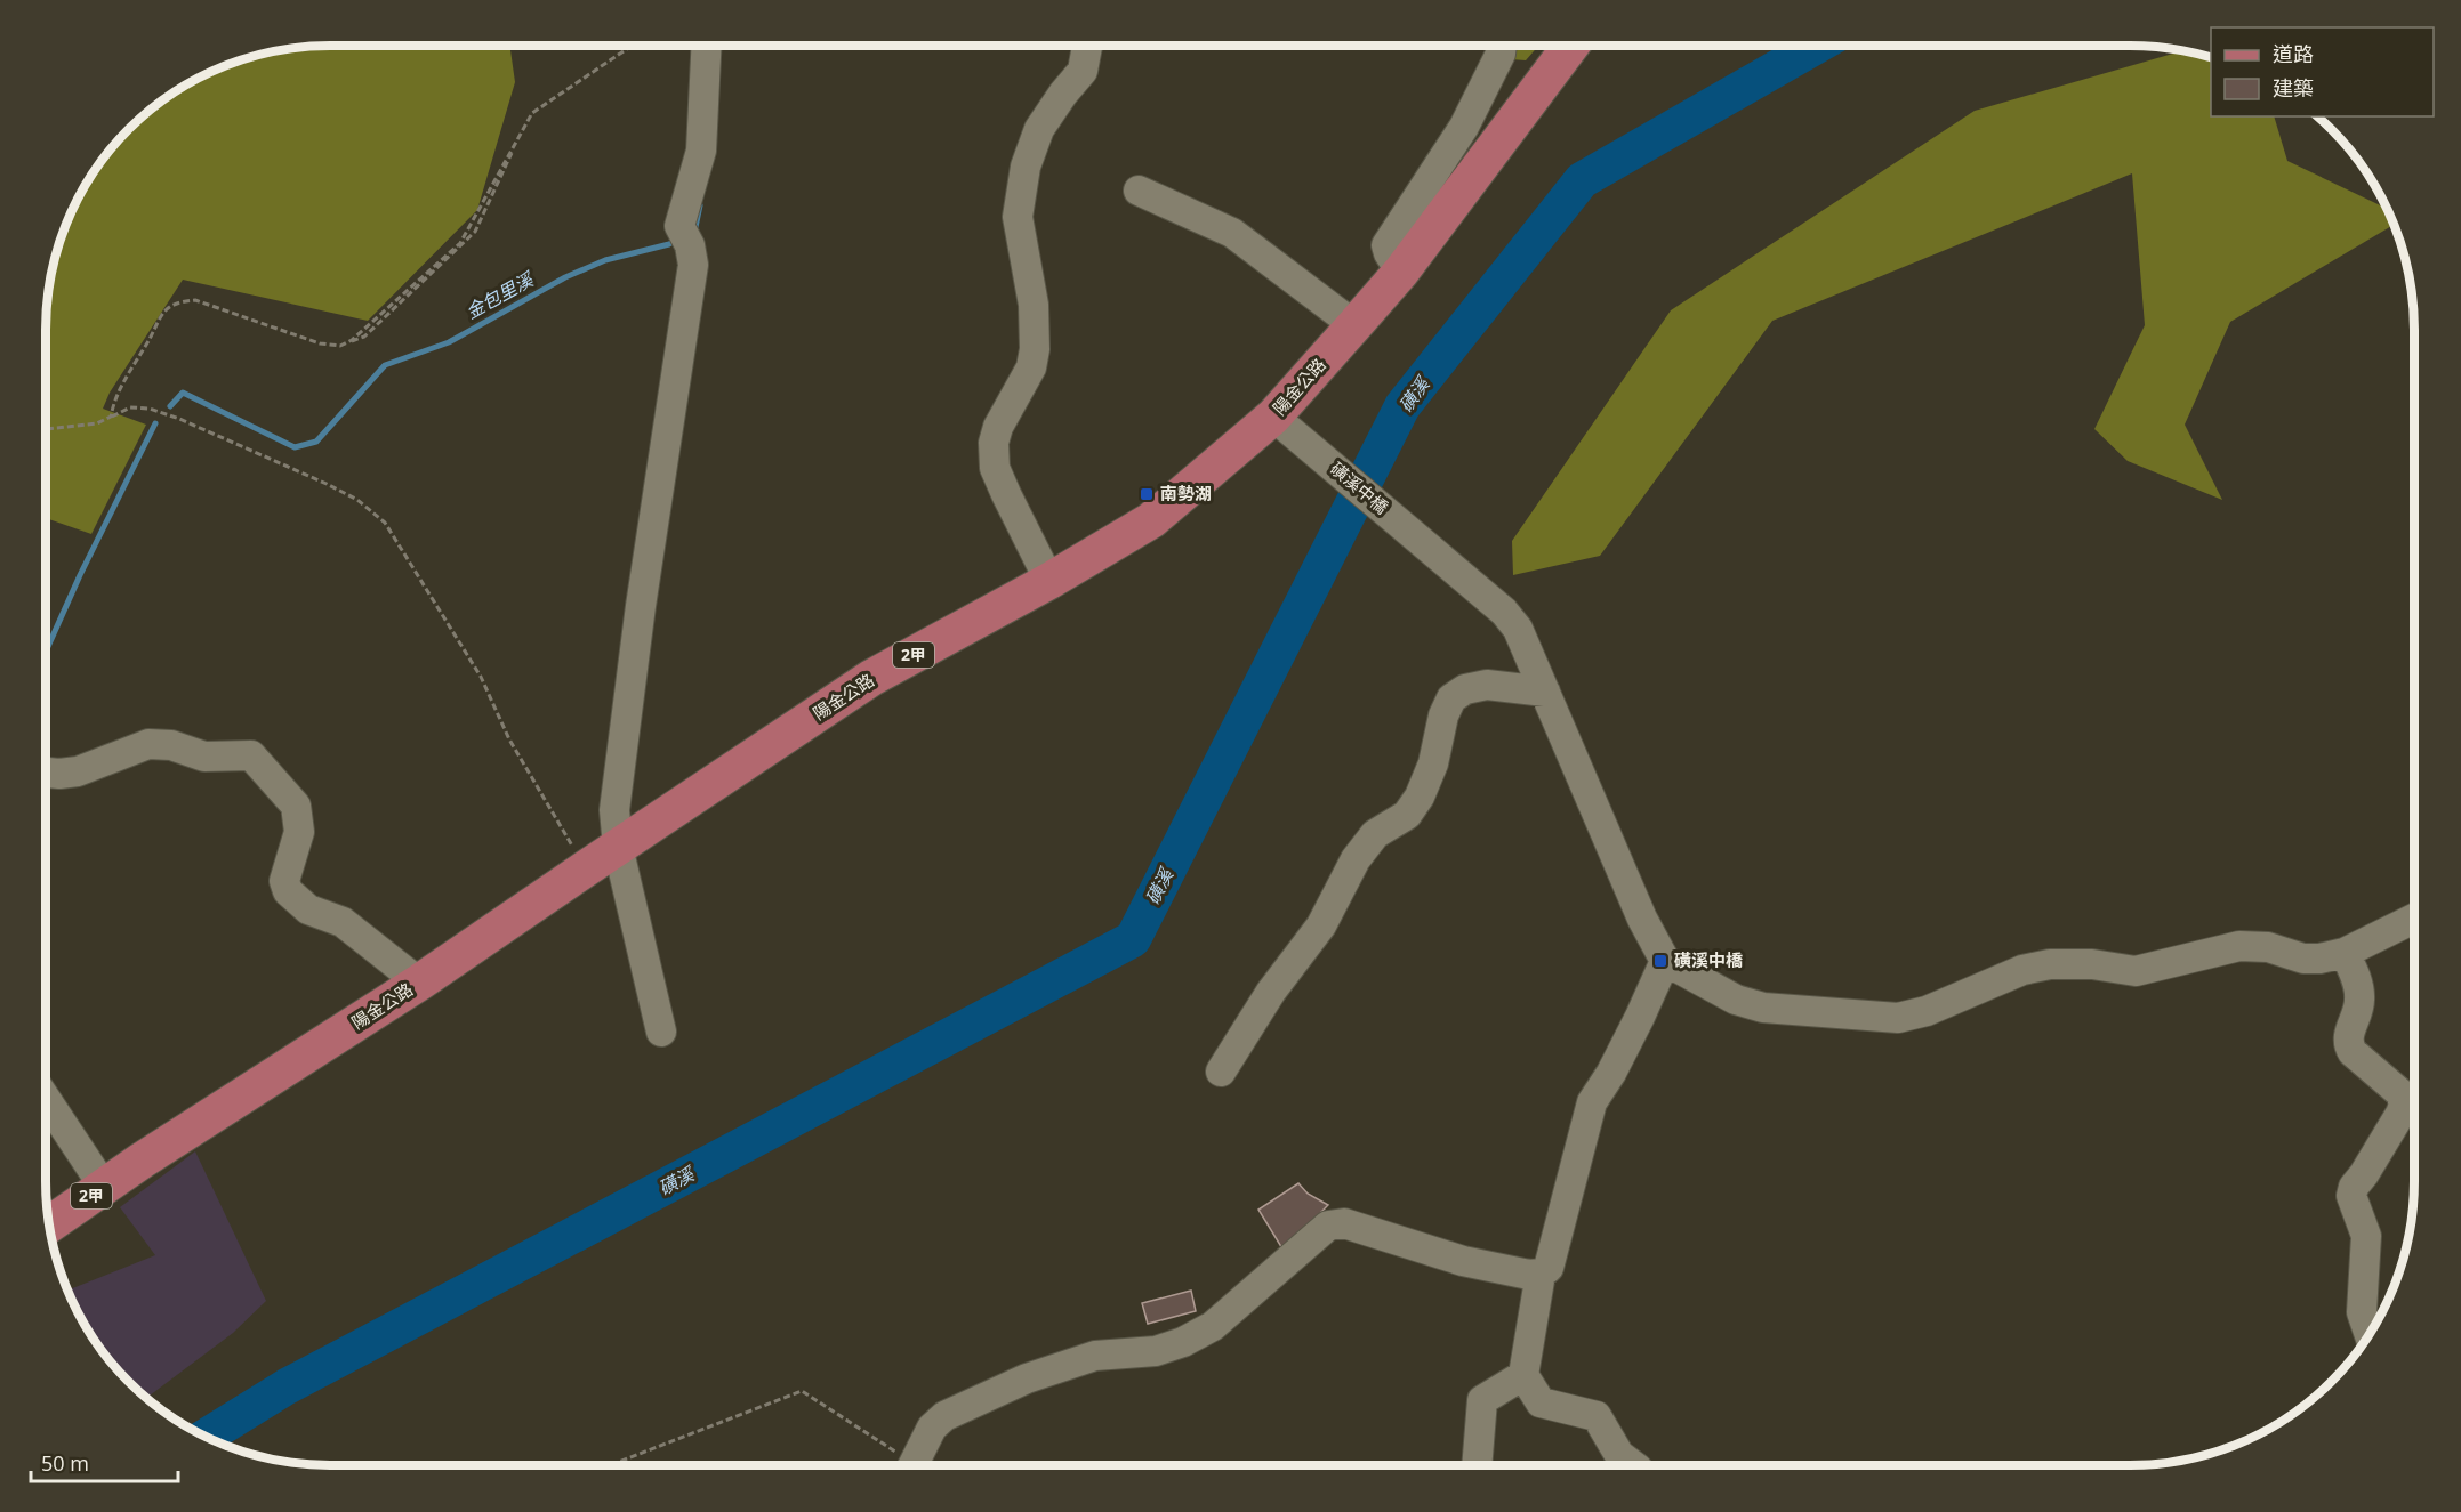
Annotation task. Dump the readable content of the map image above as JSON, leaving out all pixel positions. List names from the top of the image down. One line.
{"streets":{"main road":["陽金公路","2甲"],"street":["磺溪中橋"]},"crossings":[["陽金公路","磺溪中橋"]],"water":["金包里溪","磺溪"],"places":{"transit":["南勢湖","磺溪中橋"]},"legend":["道路","建築"],"scale_bar":"50 m"}
